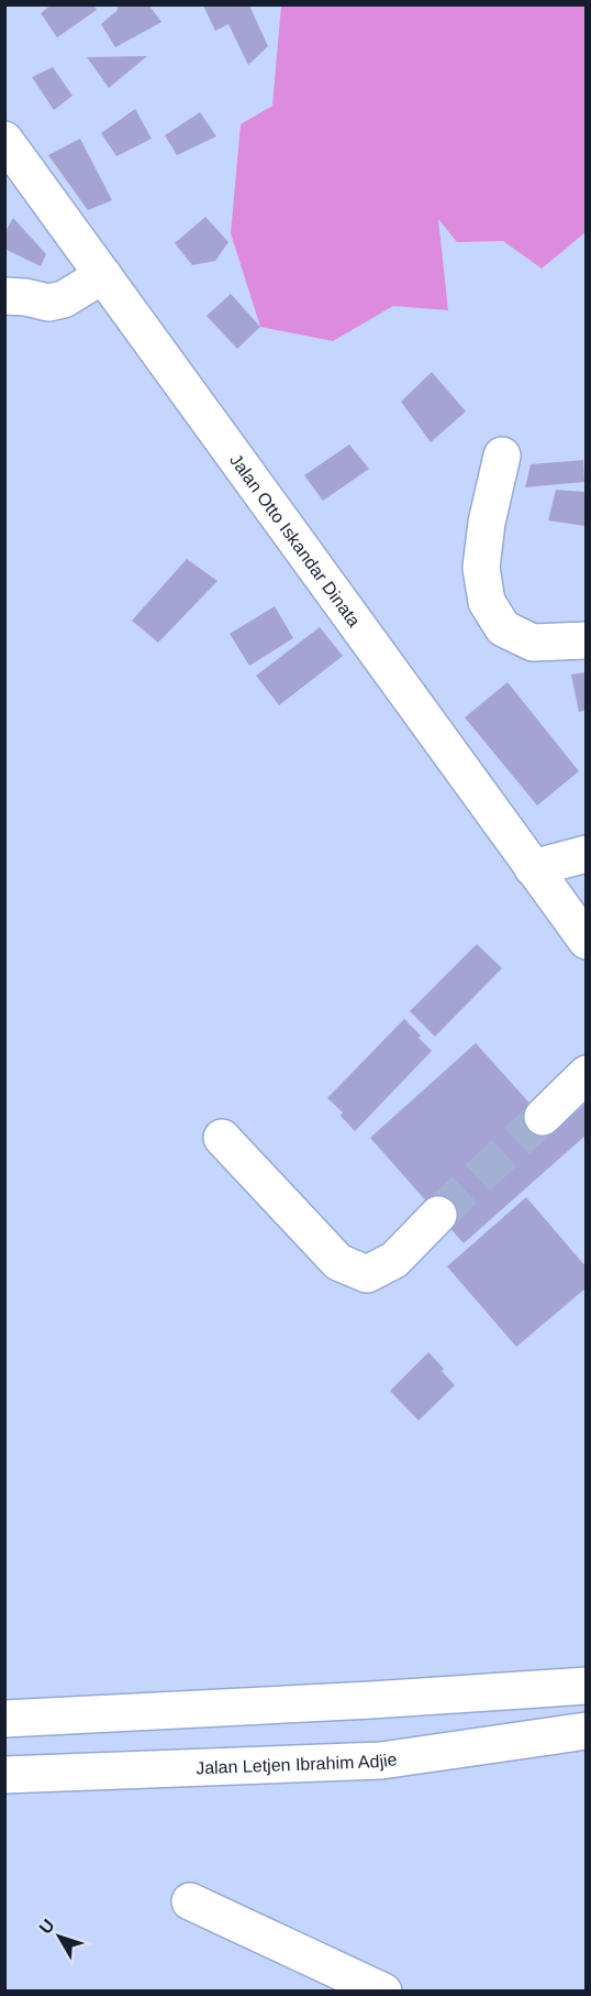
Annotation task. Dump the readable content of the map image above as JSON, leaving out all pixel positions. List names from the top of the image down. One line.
{"streets":{"street":["Jalan Otto Iskandar Dinata","Jalan Letjen Ibrahim Adjie"]},"north":"top left"}
